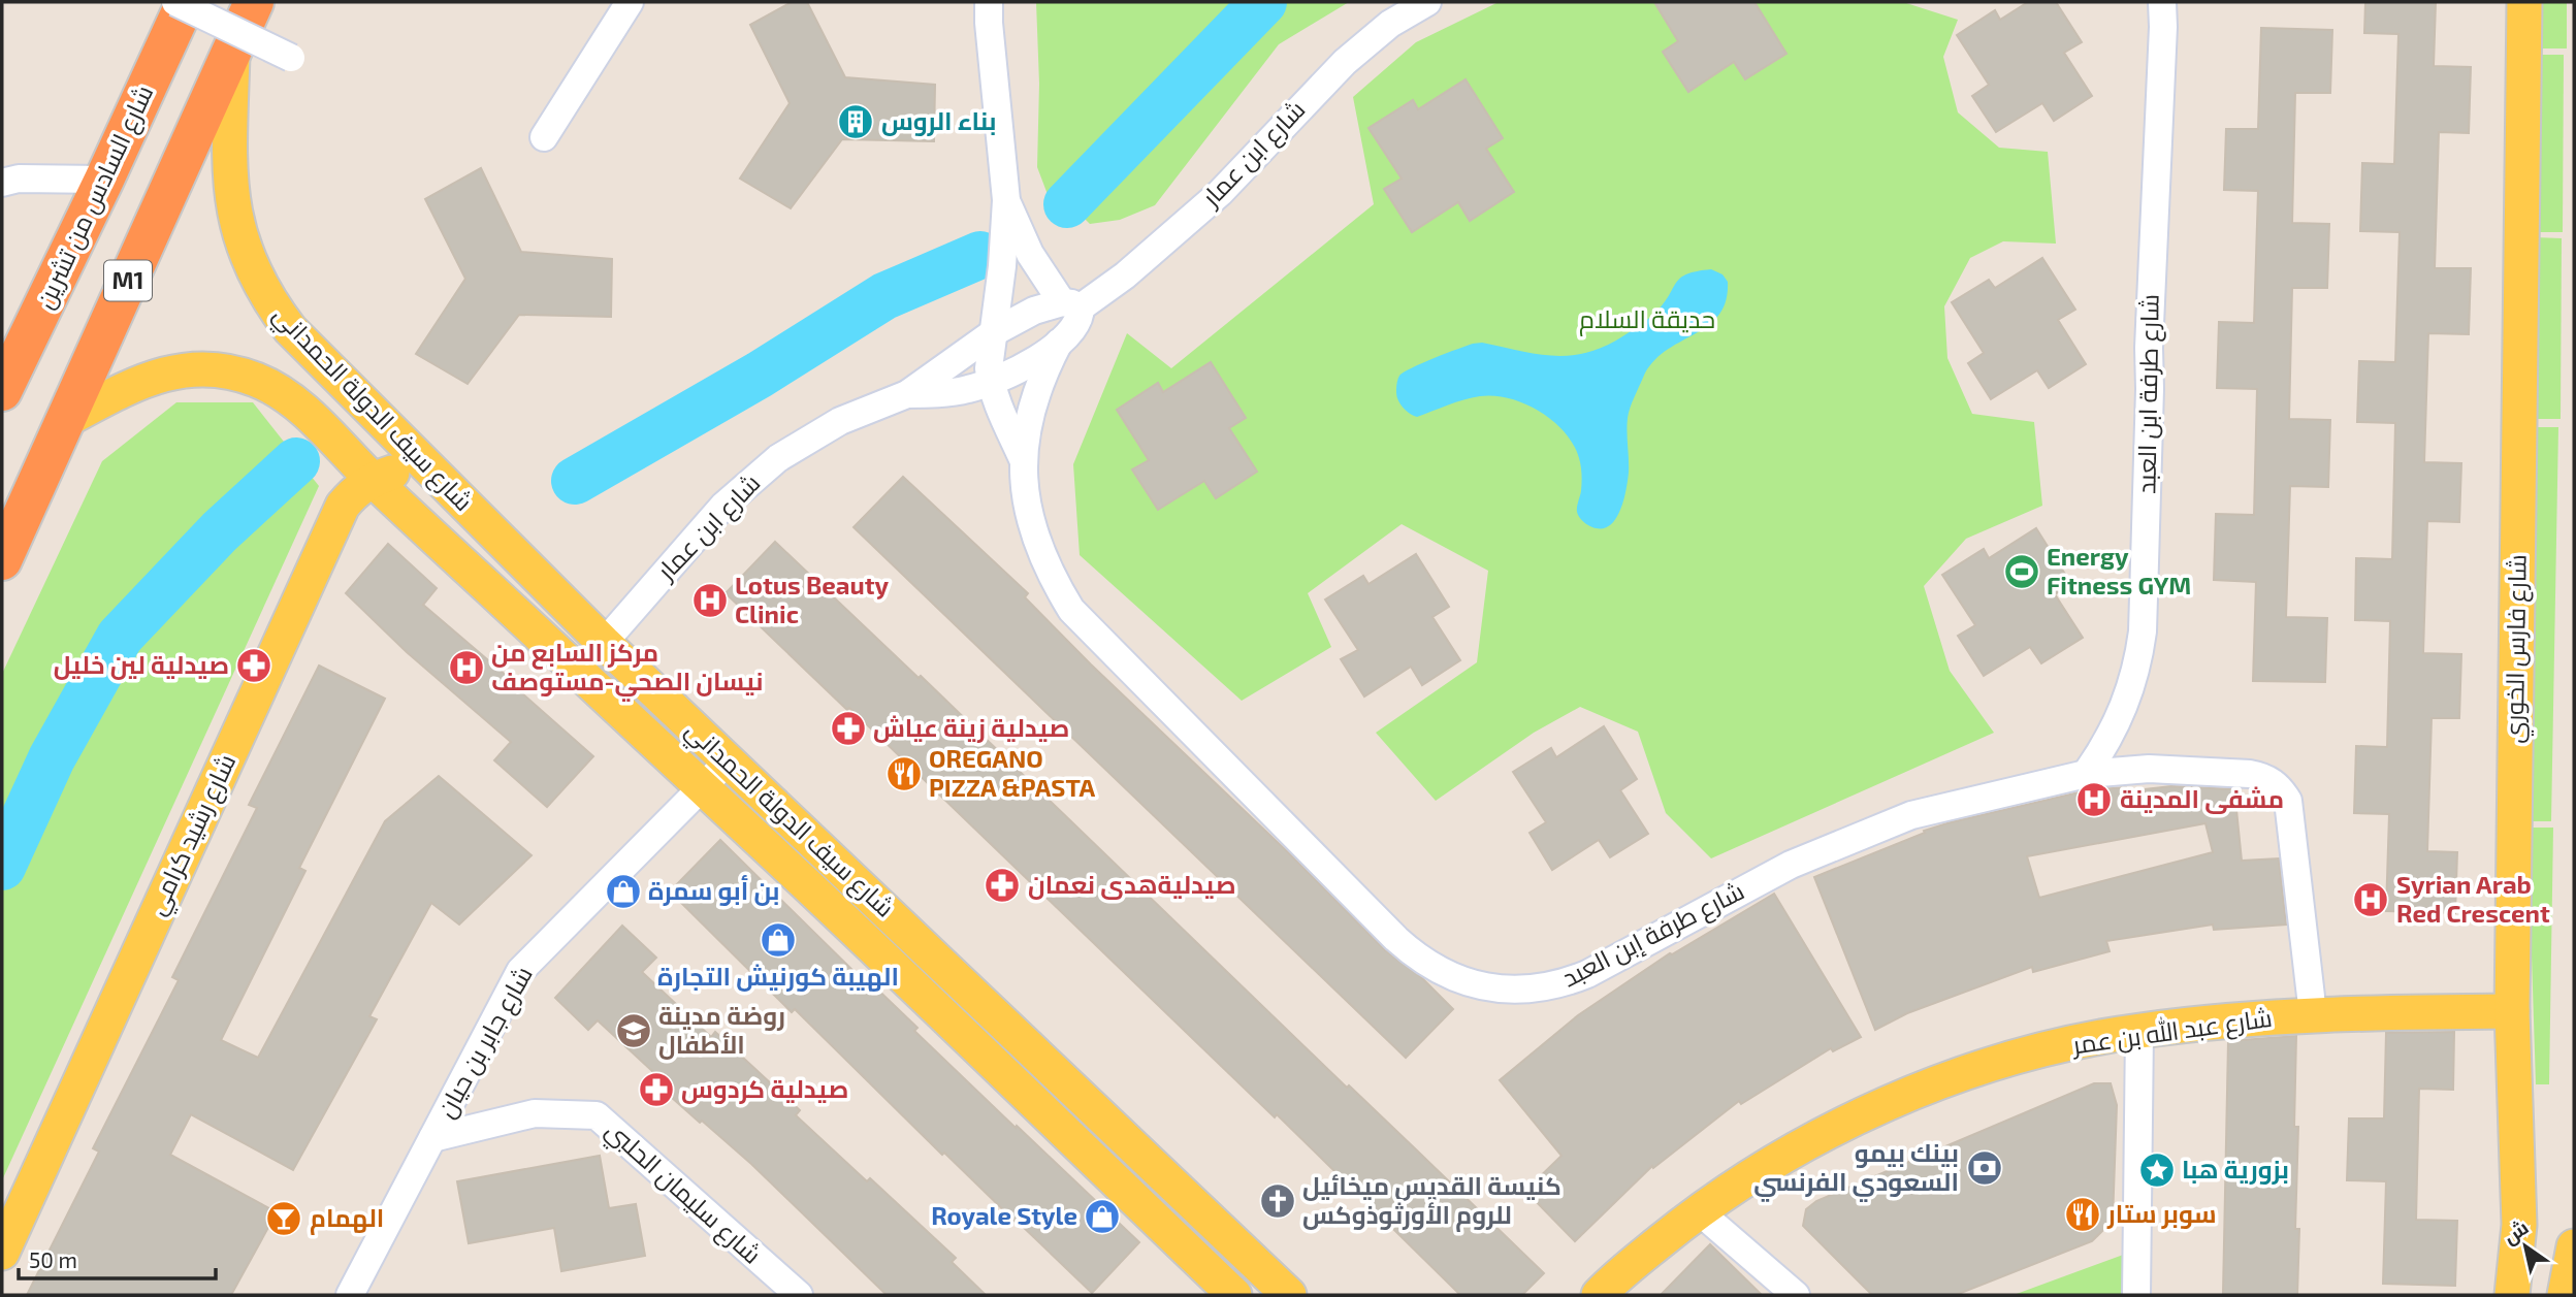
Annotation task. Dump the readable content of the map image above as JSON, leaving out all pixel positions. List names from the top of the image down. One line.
{"streets":{"highway":["شارع السادس من تشرين","M1"],"main road":["شارع سيف الدولة الحمداني","شارع فارس الخوري","شارع رشيد كرامي","شارع عبد الله بن عمر"],"street":["شارع ابن عمار","شارع طرفة ابن العبد","شارع طرفة إبن العبد","شارع جابر بن حيان","شارع سليمان الحلبي"]},"crossings":[["شارع ابن عمار","شارع سيف الدولة الحمداني"],["شارع ابن عمار","شارع طرفة إبن العبد"],["M1","شارع سيف الدولة الحمداني"],["شارع طرفة ابن العبد","شارع طرفة إبن العبد"],["شارع سيف الدولة الحمداني","شارع رشيد كرامي"],["شارع سيف الدولة الحمداني","شارع جابر بن حيان"],["شارع فارس الخوري","شارع عبد الله بن عمر"],["شارع طرفة إبن العبد","شارع عبد الله بن عمر"],["شارع جابر بن حيان","شارع سليمان الحلبي"]],"parks":["حديقة السلام"],"places":{"building":["بناء الروس"],"sports":["Energy Fitness GYM"],"hospital":["Lotus Beauty Clinic","مركز السابع من نيسان الصحي-مستوصف","مشفى المدينة","Syrian Arab Red Crescent"],"pharmacy":["صيدلية لين خليل","صيدلية زينة عياش","صيدليةهدى نعمان","صيدلية كردوس"],"restaurant":["OREGANO PIZZA &PASTA","سوبر ستار"],"shop":["بن أبو سمرة","الهيبة كورنيش التجارة","Royale Style"],"school or university":["روضة مدينة الأطفال"],"bank":["بينك بيمو السعودي الفرنسي"],"place":["بزورية هبا"],"church":["كنيسة القديس ميخائيل للروم الأورثوذوكس"],"bar":["الهمام"]},"scale_bar":"50 m","north":"top left"}
